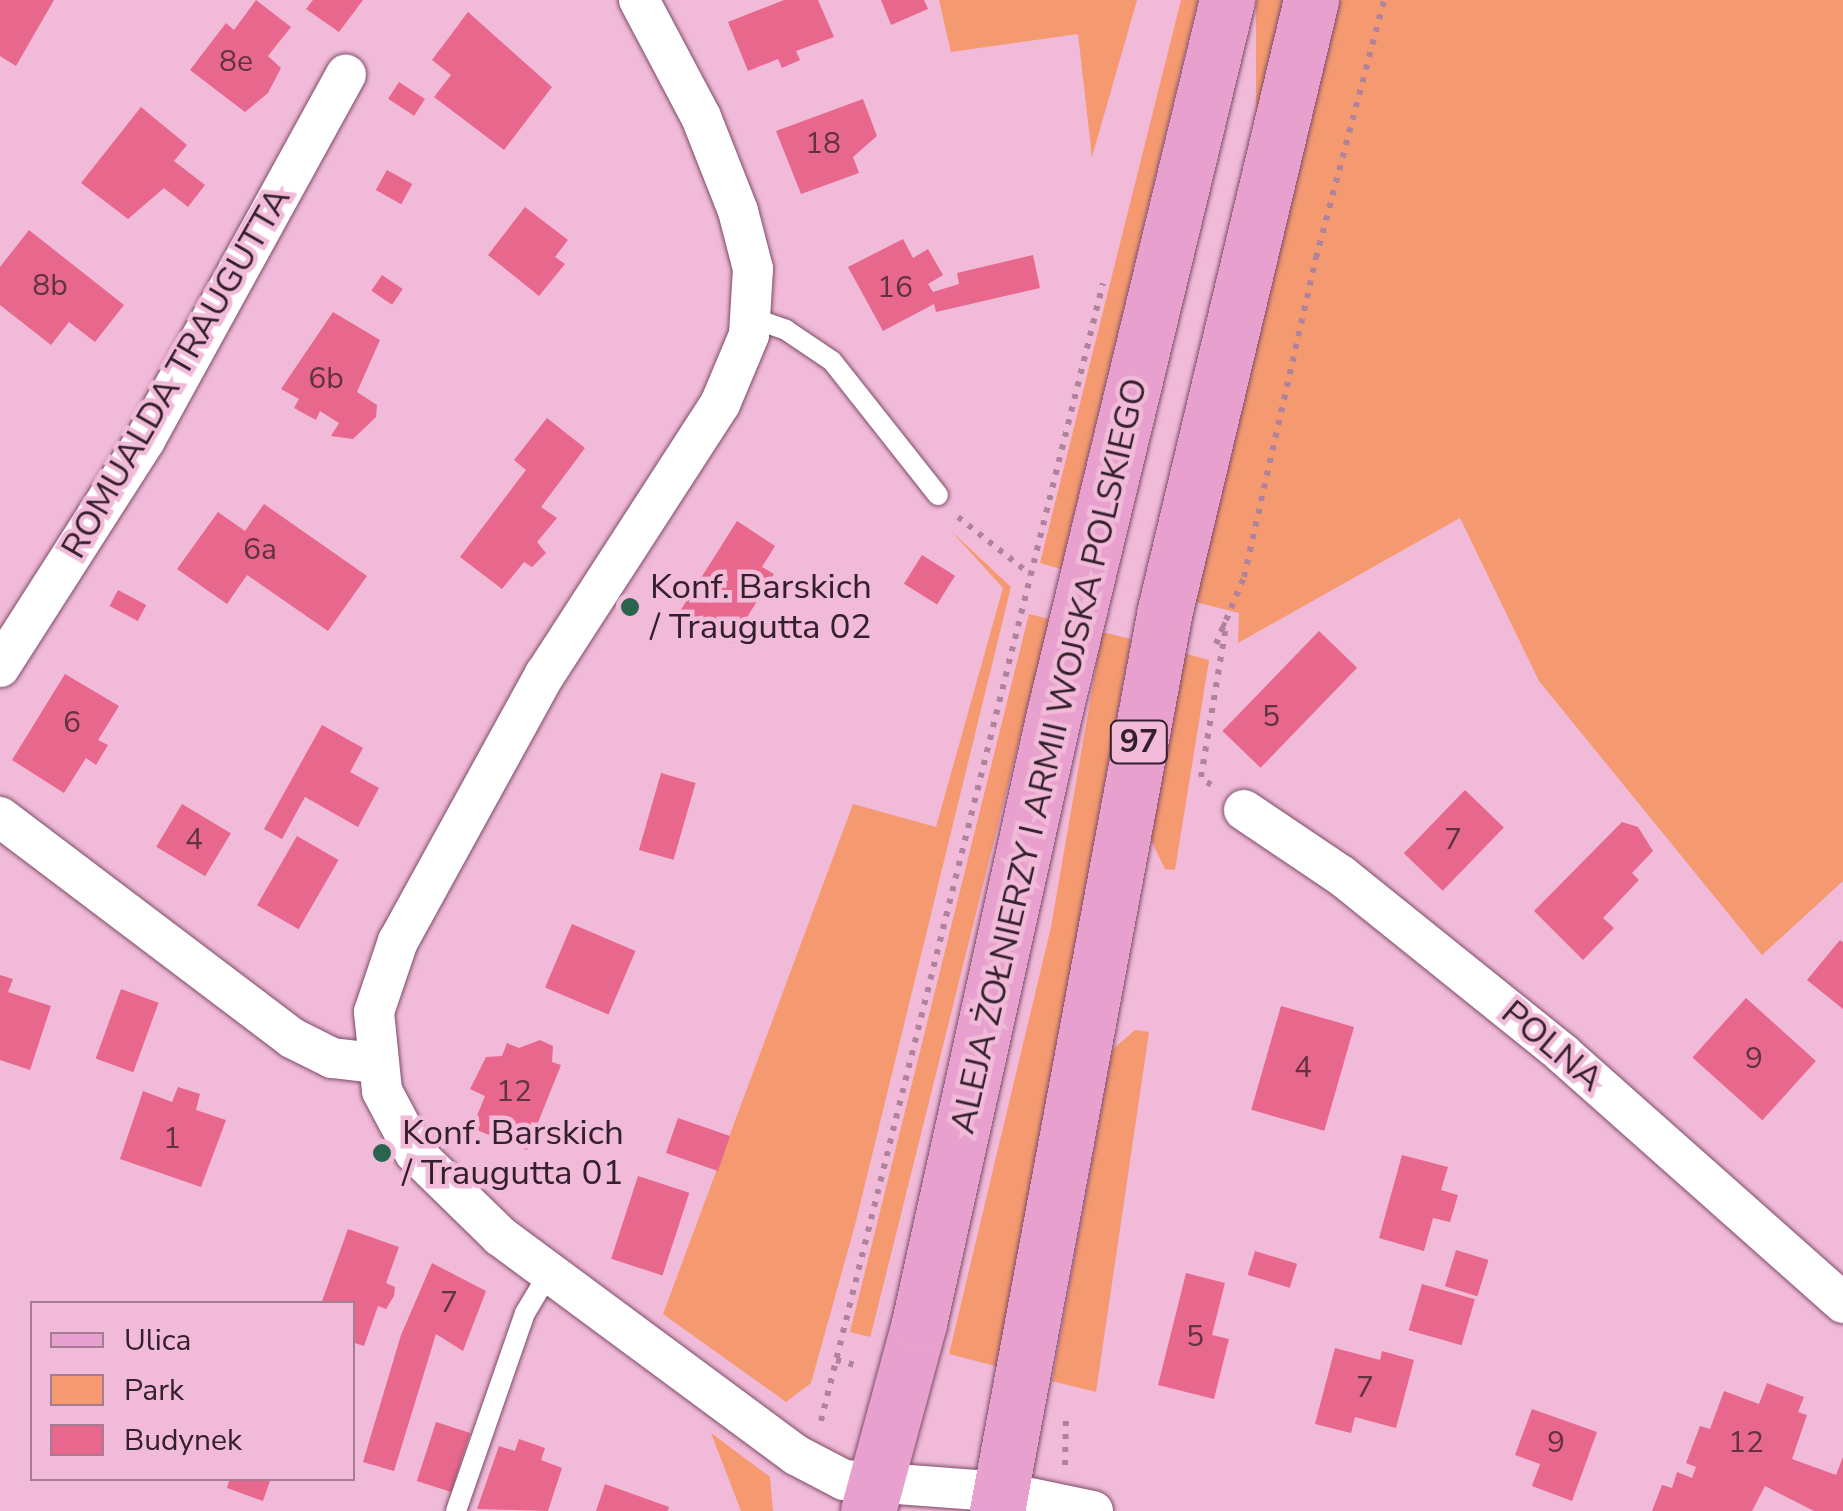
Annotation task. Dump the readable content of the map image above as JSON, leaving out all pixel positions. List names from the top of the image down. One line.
{"streets":{"main road":["97","ALEJA ŻOŁNIERZY I ARMII WOJSKA POLSKIEGO"],"street":["ROMUALDA TRAUGUTTA","POLNA"]},"places":["Konf. Barskich / Traugutta 02","Konf. Barskich / Traugutta 01"],"house_numbers":["8e","18","8b","16","6b","6a","5","6","4","7","9","4","12","1","7","5","7","9","12"],"legend":["Ulica","Park","Budynek"]}
